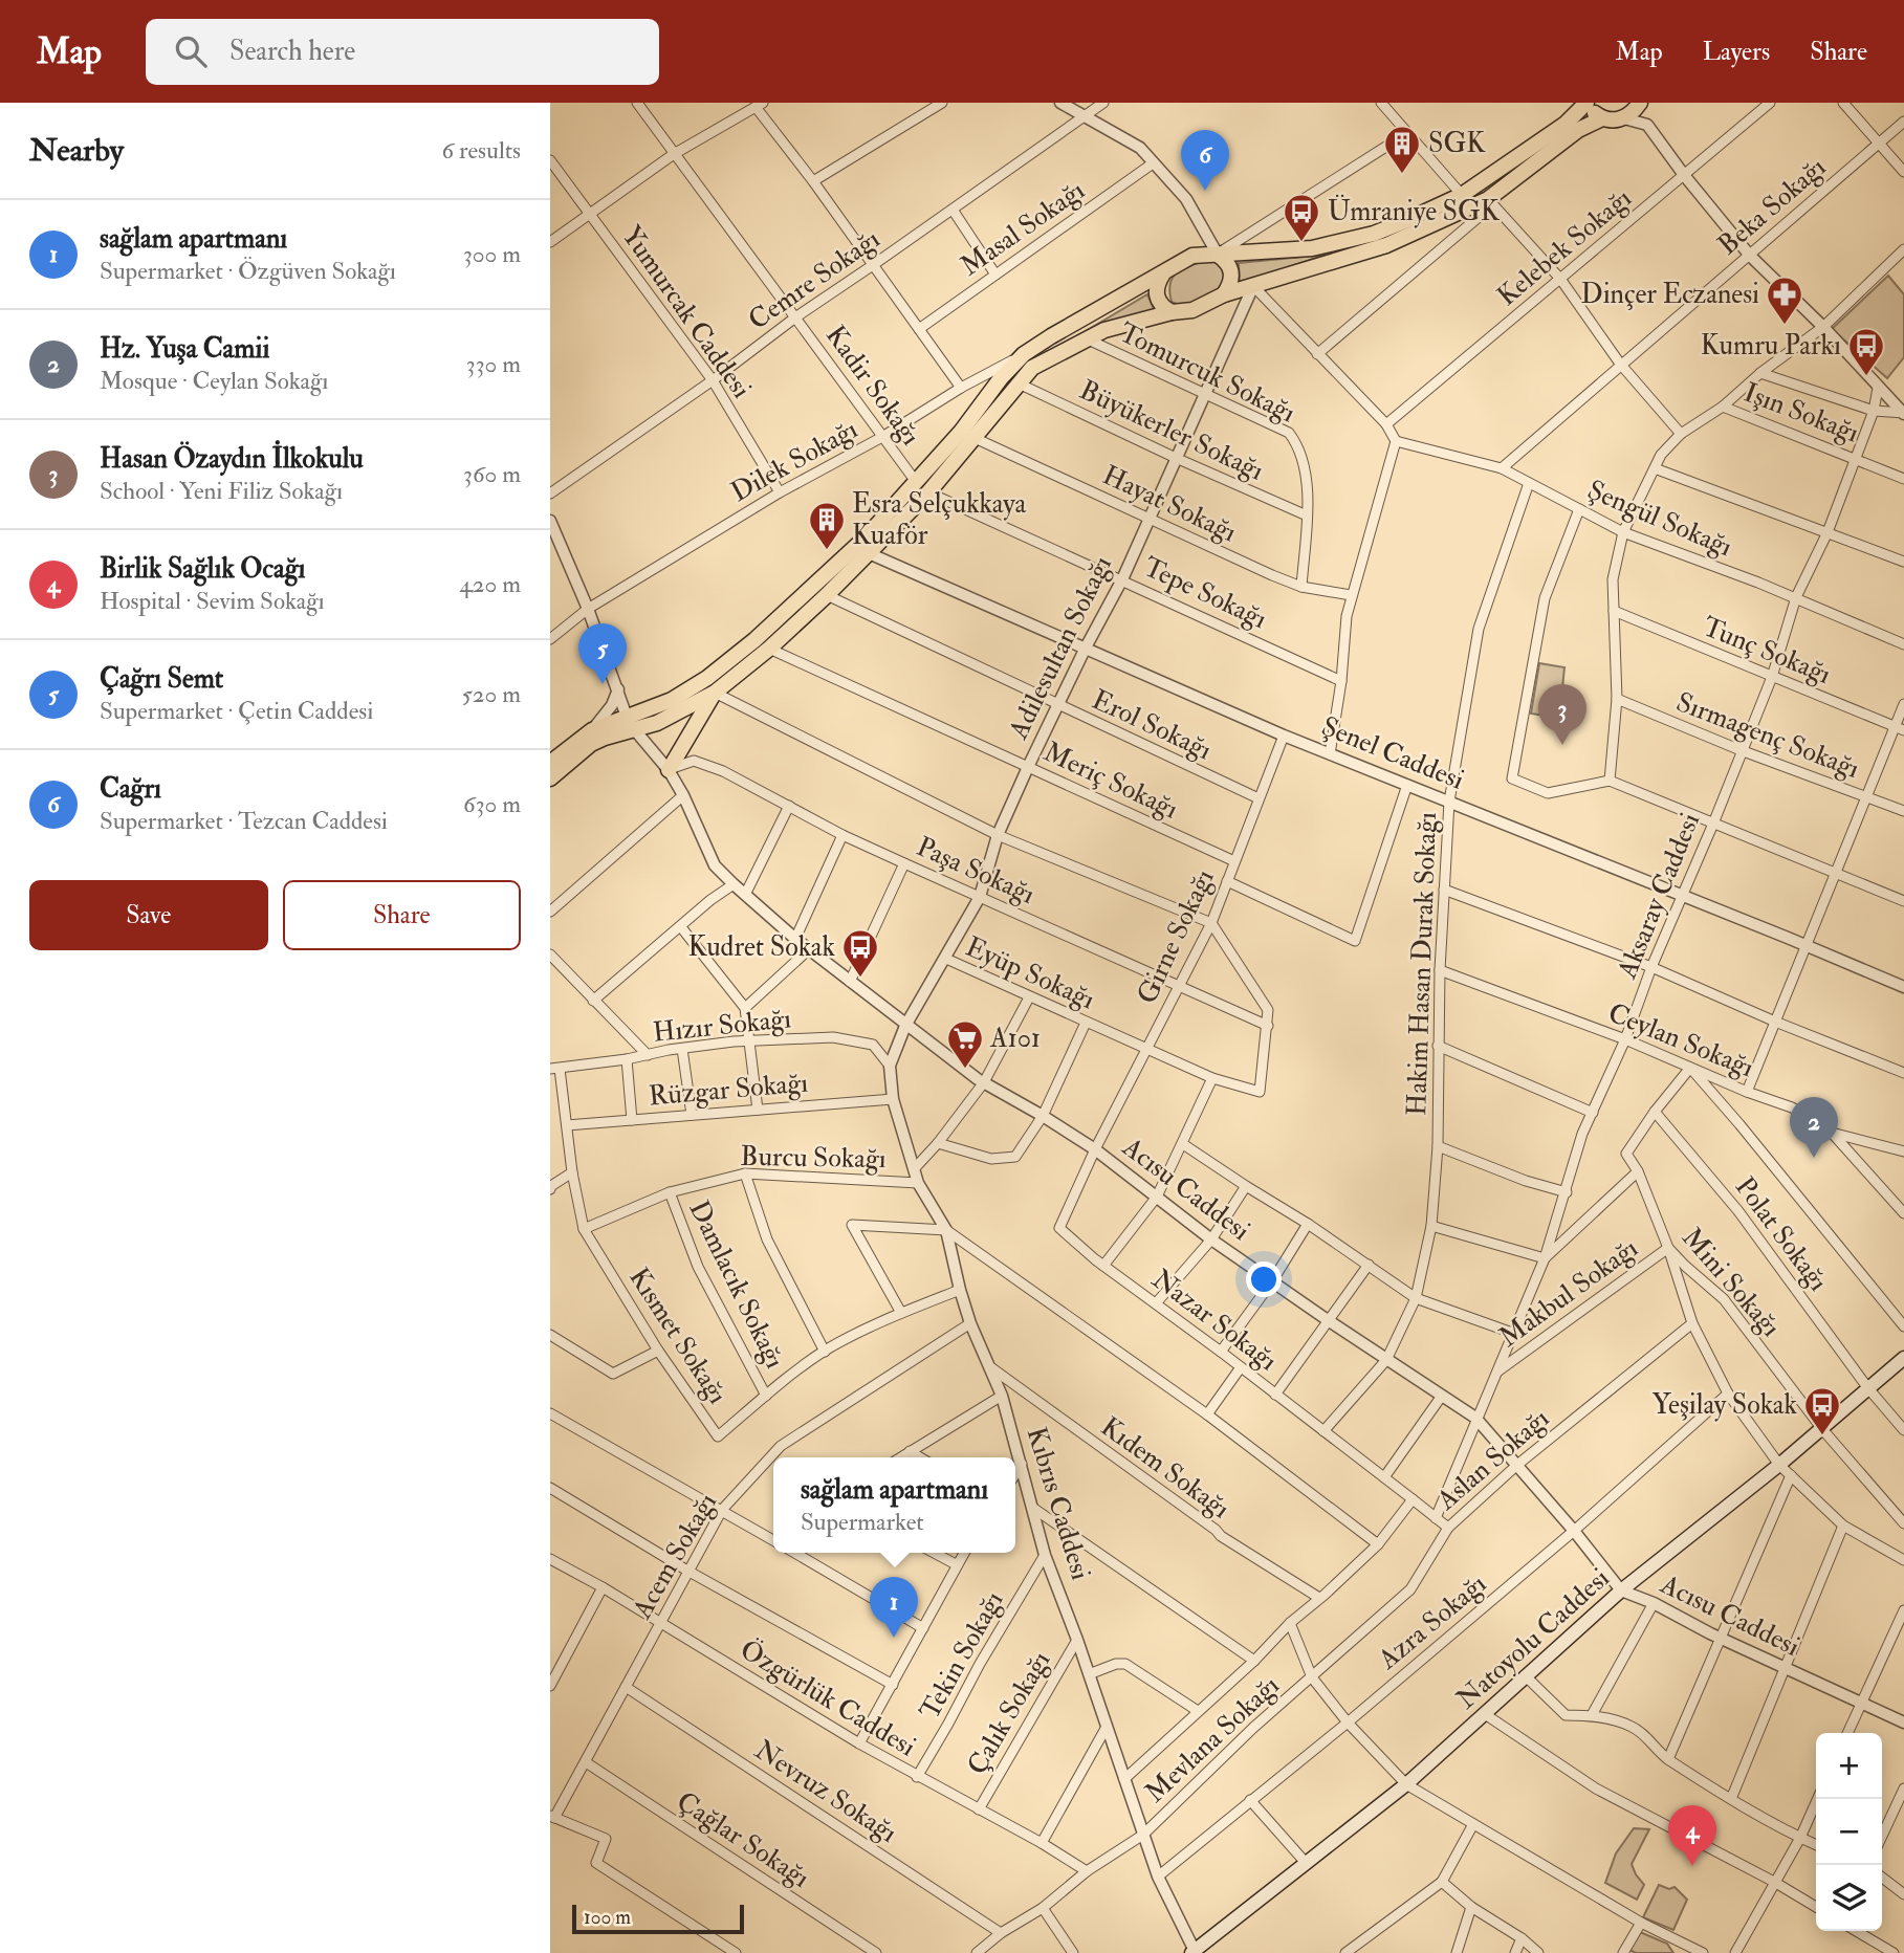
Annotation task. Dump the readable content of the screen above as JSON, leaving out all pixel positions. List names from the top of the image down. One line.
{"streets":{"main road":["Natoyolu Caddesi"],"street":["Beka Sokağı","Masal Sokağı","Kelebek Sokağı","Cemre Sokağı","Yumurcak Caddesi","Tomurcuk Sokağı","Kadir Sokağı","Işın Sokağı","Büyükerler Sokağı","Dilek Sokağı","Hayat Sokağı","Şengül Sokağı","Tepe Sokağı","Adilesultan Sokağı","Tunç Sokağı","Erol Sokağı","Sırmagenç Sokağı","Şenel Caddesi","Meriç Sokağı","Paşa Sokağı","Aksaray Caddesi","Girne Sokağı","Hakim Hasan Durak Sokağı","Eyüp Sokağı","Hızır Sokağı","Ceylan Sokağı","Rüzgar Sokağı","Burcu Sokağı","Acısu Caddesi","Polat Sokağı","Mini Sokağı","Damlacık Sokağı","Makbul Sokağı","Nazar Sokağı","Kısmet Sokağı","Aslan Sokağı","Kıdem Sokağı","Kıbrıs Caddesi","Acem Sokağı","Azra Sokağı","Tekin Sokağı","Özgürlük Caddesi","Çalık Sokağı","Mevlana Sokağı","Nevruz Sokağı","Çağlar Sokağı"]},"crossings":[["Beka Sokağı","Şengül Sokağı"],["Cemre Sokağı","Yumurcak Caddesi"],["Cemre Sokağı","Kadir Sokağı"],["Yumurcak Caddesi","Dilek Sokağı"],["Tomurcuk Sokağı","Büyükerler Sokağı"],["Tomurcuk Sokağı","Hayat Sokağı"],["Tomurcuk Sokağı","Adilesultan Sokağı"],["Kadir Sokağı","Dilek Sokağı"],["Kadir Sokağı","Tepe Sokağı"],["Işın Sokağı","Aksaray Caddesi"],["Büyükerler Sokağı","Adilesultan Sokağı"],["Dilek Sokağı","Acısu Caddesi"],["Hayat Sokağı","Adilesultan Sokağı"],["Şengül Sokağı","Aksaray Caddesi"],["Şengül Sokağı","Hakim Hasan Durak Sokağı"],["Tepe Sokağı","Adilesultan Sokağı"],["Adilesultan Sokağı","Erol Sokağı"],["Adilesultan Sokağı","Şenel Caddesi"],["Adilesultan Sokağı","Meriç Sokağı"],["Adilesultan Sokağı","Paşa Sokağı"],["Adilesultan Sokağı","Eyüp Sokağı"],["Adilesultan Sokağı","Acısu Caddesi"],["Adilesultan Sokağı","Kıbrıs Caddesi"],["Tunç Sokağı","Aksaray Caddesi"],["Erol Sokağı","Girne Sokağı"],["Sırmagenç Sokağı","Aksaray Caddesi"],["Şenel Caddesi","Aksaray Caddesi"],["Şenel Caddesi","Girne Sokağı"],["Şenel Caddesi","Hakim Hasan Durak Sokağı"],["Meriç Sokağı","Girne Sokağı"],["Paşa Sokağı","Girne Sokağı"],["Paşa Sokağı","Eyüp Sokağı"],["Paşa Sokağı","Acısu Caddesi"],["Aksaray Caddesi","Ceylan Sokağı"],["Aksaray Caddesi","Acısu Caddesi"],["Aksaray Caddesi","Makbul Sokağı"],["Aksaray Caddesi","Nazar Sokağı"],["Girne Sokağı","Eyüp Sokağı"],["Girne Sokağı","Acısu Caddesi"],["Girne Sokağı","Nazar Sokağı"],["Hakim Hasan Durak Sokağı","Ceylan Sokağı"],["Hakim Hasan Durak Sokağı","Acısu Caddesi"],["Hakim Hasan Durak Sokağı","Nazar Sokağı"],["Hızır Sokağı","Kısmet Sokağı"],["Hızır Sokağı","Kıbrıs Caddesi"],["Rüzgar Sokağı","Kısmet Sokağı"],["Rüzgar Sokağı","Kıbrıs Caddesi"],["Burcu Sokağı","Damlacık Sokağı"],["Burcu Sokağı","Kısmet Sokağı"],["Burcu Sokağı","Kıbrıs Caddesi"],["Acısu Caddesi","Nazar Sokağı"],["Acısu Caddesi","Aslan Sokağı"],["Acısu Caddesi","Kıbrıs Caddesi"],["Acısu Caddesi","Azra Sokağı"],["Acısu Caddesi","Natoyolu Caddesi"],["Polat Sokağı","Mini Sokağı"],["Polat Sokağı","Natoyolu Caddesi"],["Mini Sokağı","Makbul Sokağı"],["Mini Sokağı","Natoyolu Caddesi"],["Damlacık Sokağı","Kısmet Sokağı"],["Nazar Sokağı","Aslan Sokağı"],["Kısmet Sokağı","Kıbrıs Caddesi"],["Aslan Sokağı","Mevlana Sokağı"],["Kıdem Sokağı","Kıbrıs Caddesi"],["Kıbrıs Caddesi","Acem Sokağı"],["Kıbrıs Caddesi","Azra Sokağı"],["Kıbrıs Caddesi","Natoyolu Caddesi"],["Kıbrıs Caddesi","Tekin Sokağı"],["Kıbrıs Caddesi","Çalık Sokağı"],["Kıbrıs Caddesi","Mevlana Sokağı"],["Acem Sokağı","Özgürlük Caddesi"],["Acem Sokağı","Nevruz Sokağı"],["Acem Sokağı","Çağlar Sokağı"],["Tekin Sokağı","Özgürlük Caddesi"],["Özgürlük Caddesi","Çalık Sokağı"],["Özgürlük Caddesi","Mevlana Sokağı"],["Mevlana Sokağı","Nevruz Sokağı"]],"places":{"building":["SGK","Esra Selçukkaya Kuaför"],"bus stop":["Ümraniye SGK","Kumru Parkı","Kudret Sokak","Yeşilay Sokak"],"pharmacy":["Dinçer Eczanesi"],"supermarket":["A101"]},"scale_bar":"100 m","page":{"header":"Map","search":"Search here","nav":["Map","Layers","Share"],"heading":["Nearby","6 results"],"pins":["6","5","3","2","1","4"],"list":[{"mark":"1","name":"sağlam apartmanı","note":"Supermarket · Özgüven Sokağı","value":"300 m"},{"mark":"2","name":"Hz. Yuşa Camii","note":"Mosque · Ceylan Sokağı","value":"330 m"},{"mark":"3","name":"Hasan Özaydın İlkokulu","note":"School · Yeni Filiz Sokağı","value":"360 m"},{"mark":"4","name":"Birlik Sağlık Ocağı","note":"Hospital · Sevim Sokağı","value":"420 m"},{"mark":"5","name":"Çağrı Semt","note":"Supermarket · Çetin Caddesi","value":"520 m"},{"mark":"6","name":"Cağrı","note":"Supermarket · Tezcan Caddesi","value":"630 m"}],"buttons":["Save","Share"],"popup":["sağlam apartmanı","Supermarket"],"map_buttons":["+","−"],"scale":"100 m"}}
